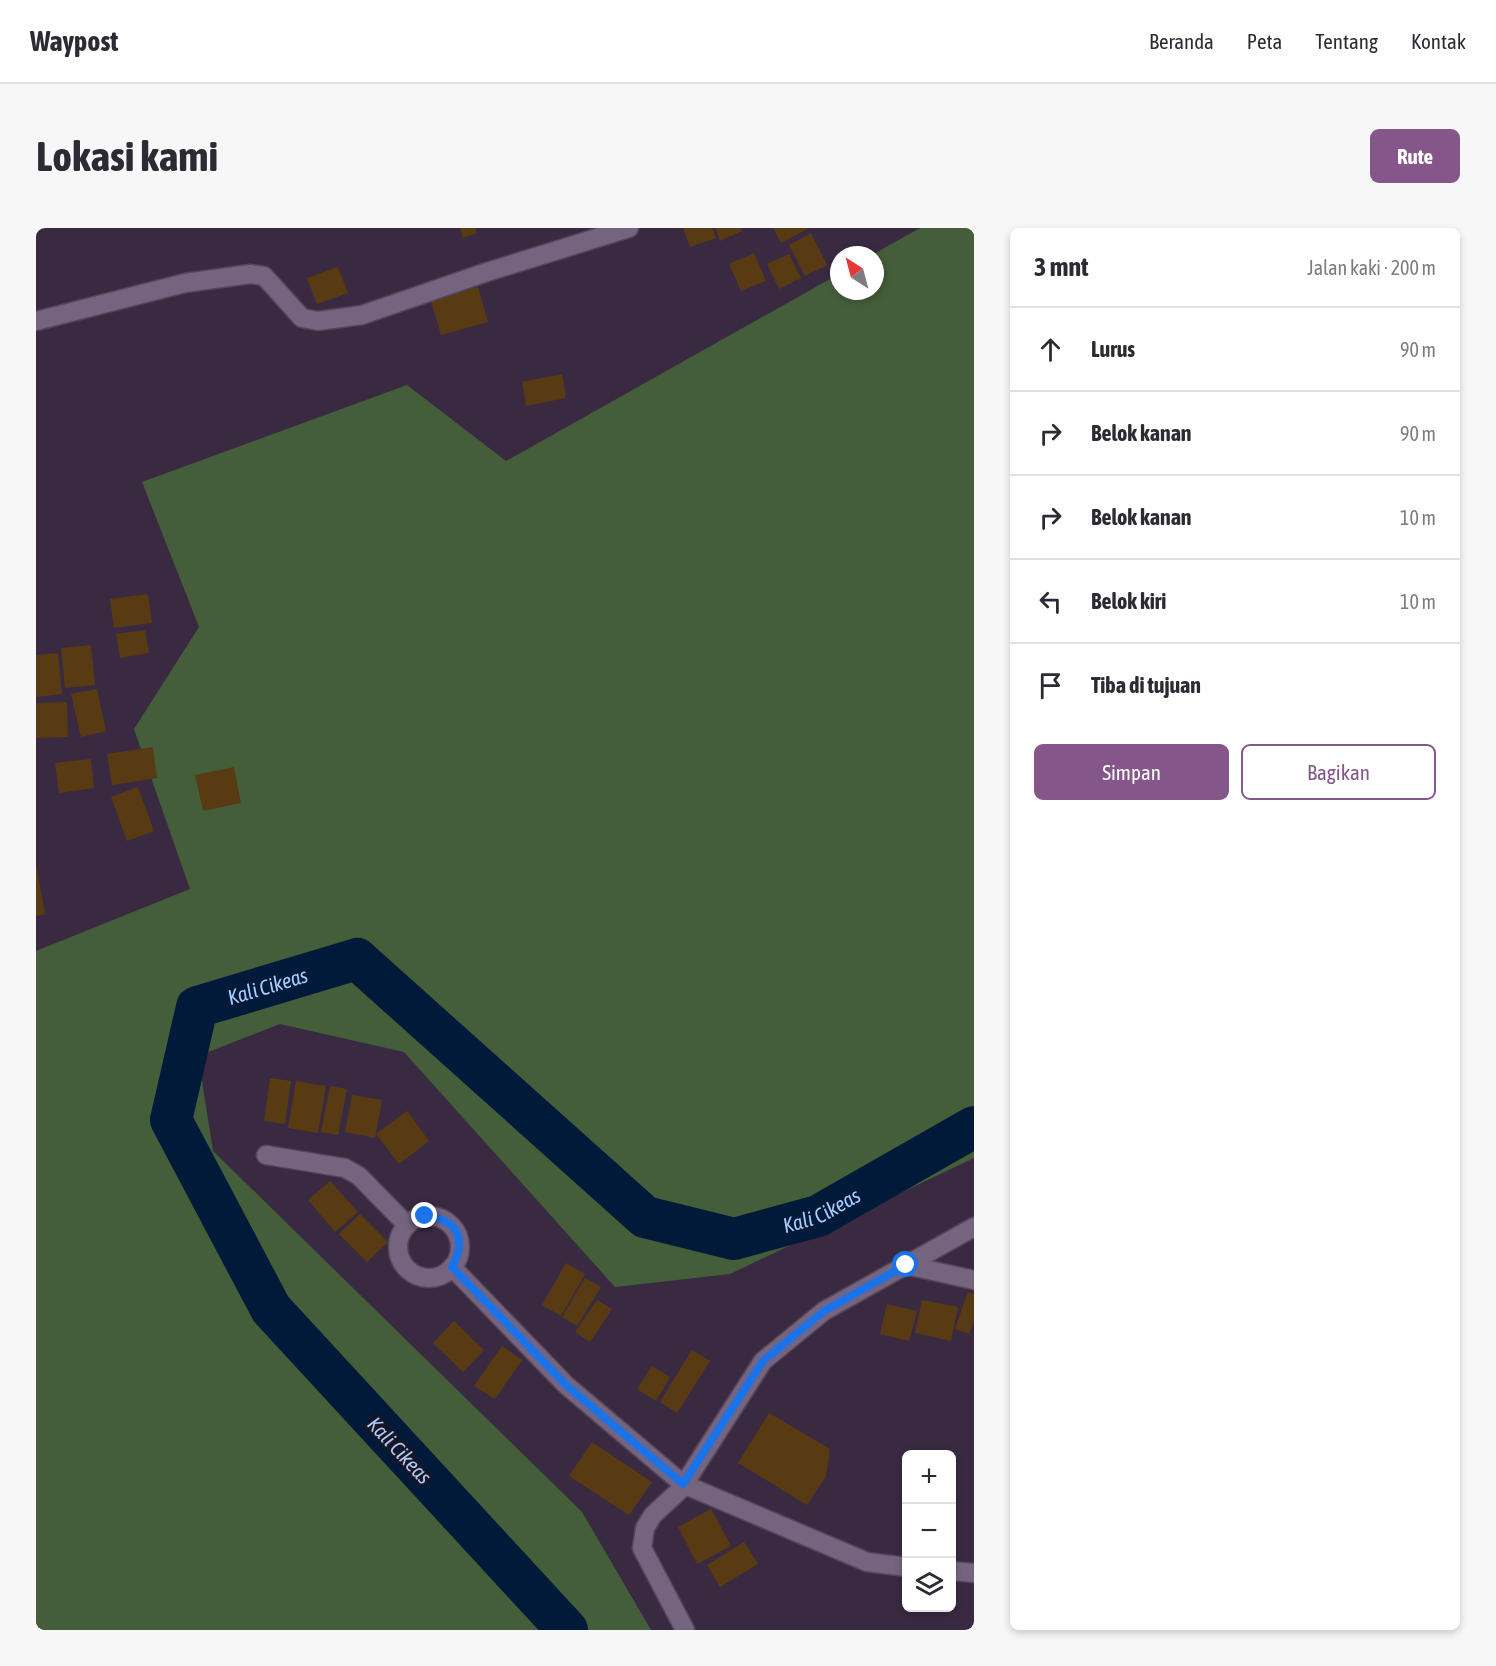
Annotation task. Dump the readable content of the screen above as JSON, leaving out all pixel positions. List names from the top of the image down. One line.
{"water":["Kali Cikeas"],"north":"top left","page":{"header":"Waypost","nav":["Beranda","Peta","Tentang","Kontak"],"buttons":["Rute",["Simpan","Bagikan"]],"title":"Lokasi kami","heading":["3 mnt","Jalan kaki · 200 m"],"list":[["Lurus","90 m"],["Belok kanan","90 m"],["Belok kanan","10 m"],["Belok kiri","10 m"],"Tiba di tujuan"],"map_buttons":["+","−"]}}
